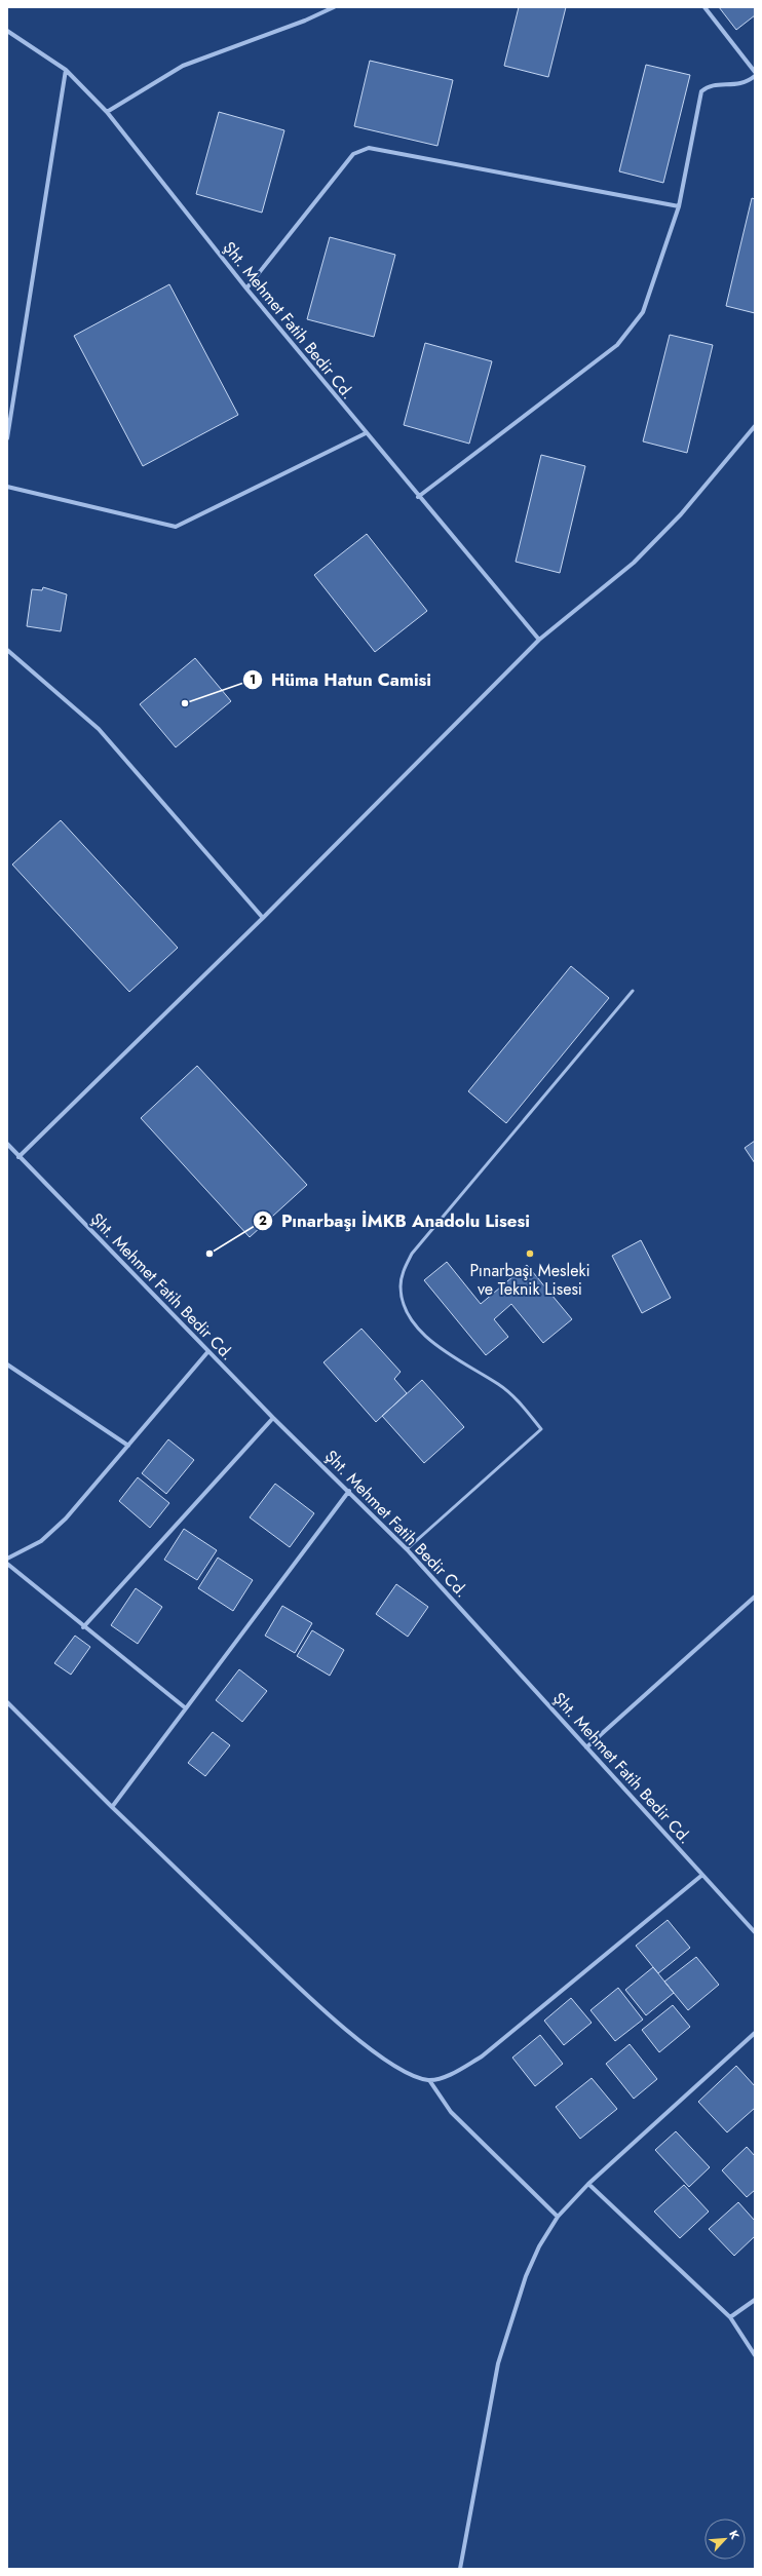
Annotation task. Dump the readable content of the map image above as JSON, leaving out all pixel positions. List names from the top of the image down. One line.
{"streets":{"street":["Şht. Mehmet Fatih Bedir Cd."]},"places":["Hüma Hatun Camisi","Pınarbaşı İMKB Anadolu Lisesi","Pınarbaşı Mesleki ve Teknik Lisesi"],"north":"top right"}
